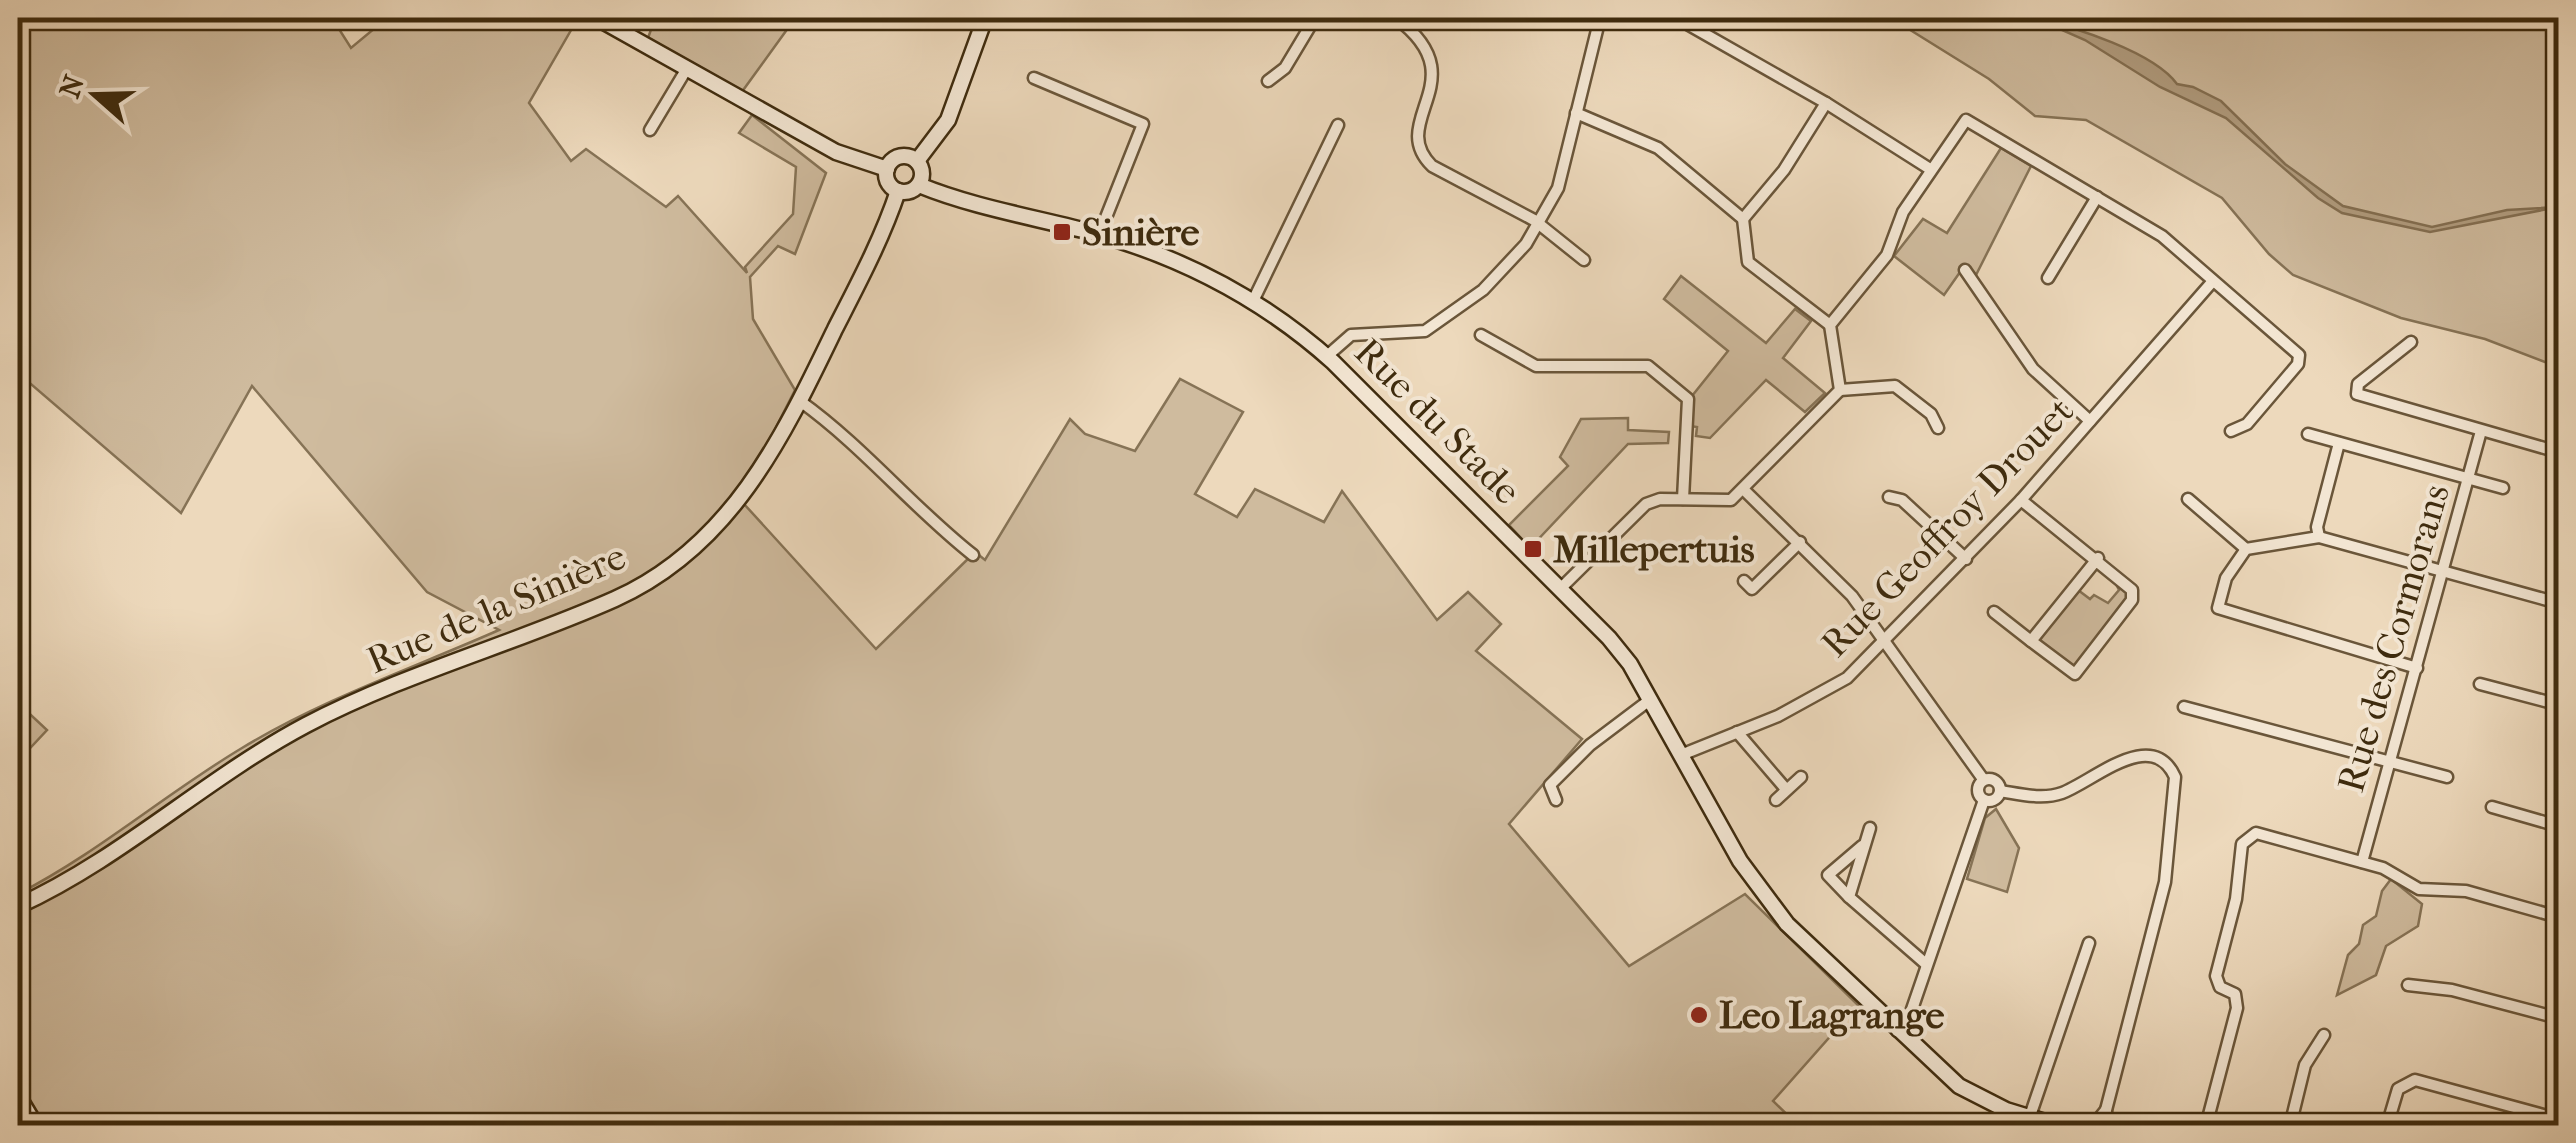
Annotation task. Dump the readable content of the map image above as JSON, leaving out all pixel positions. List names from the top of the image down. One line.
{"streets":{"street":["Rue du Stade","Rue Geoffroy Drouet","Rue de la Sinière","Rue des Cormorans"]},"crossings":[["Rue du Stade","Rue Geoffroy Drouet"],["Rue du Stade","Rue de la Sinière"]],"places":{"transit":["Sinière","Millepertuis"],"other":["Leo Lagrange"]},"north":"left"}
